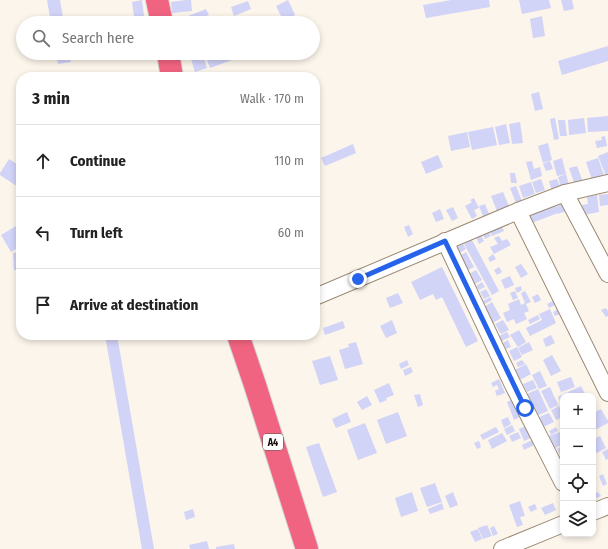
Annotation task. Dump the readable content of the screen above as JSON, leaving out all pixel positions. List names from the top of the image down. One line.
{"streets":{"highway":["A4"]},"page":{"search":"Search here","heading":["3 min","Walk · 170 m"],"list":[["Continue","110 m"],["Turn left","60 m"],"Arrive at destination"],"map_buttons":["+","−"]}}
